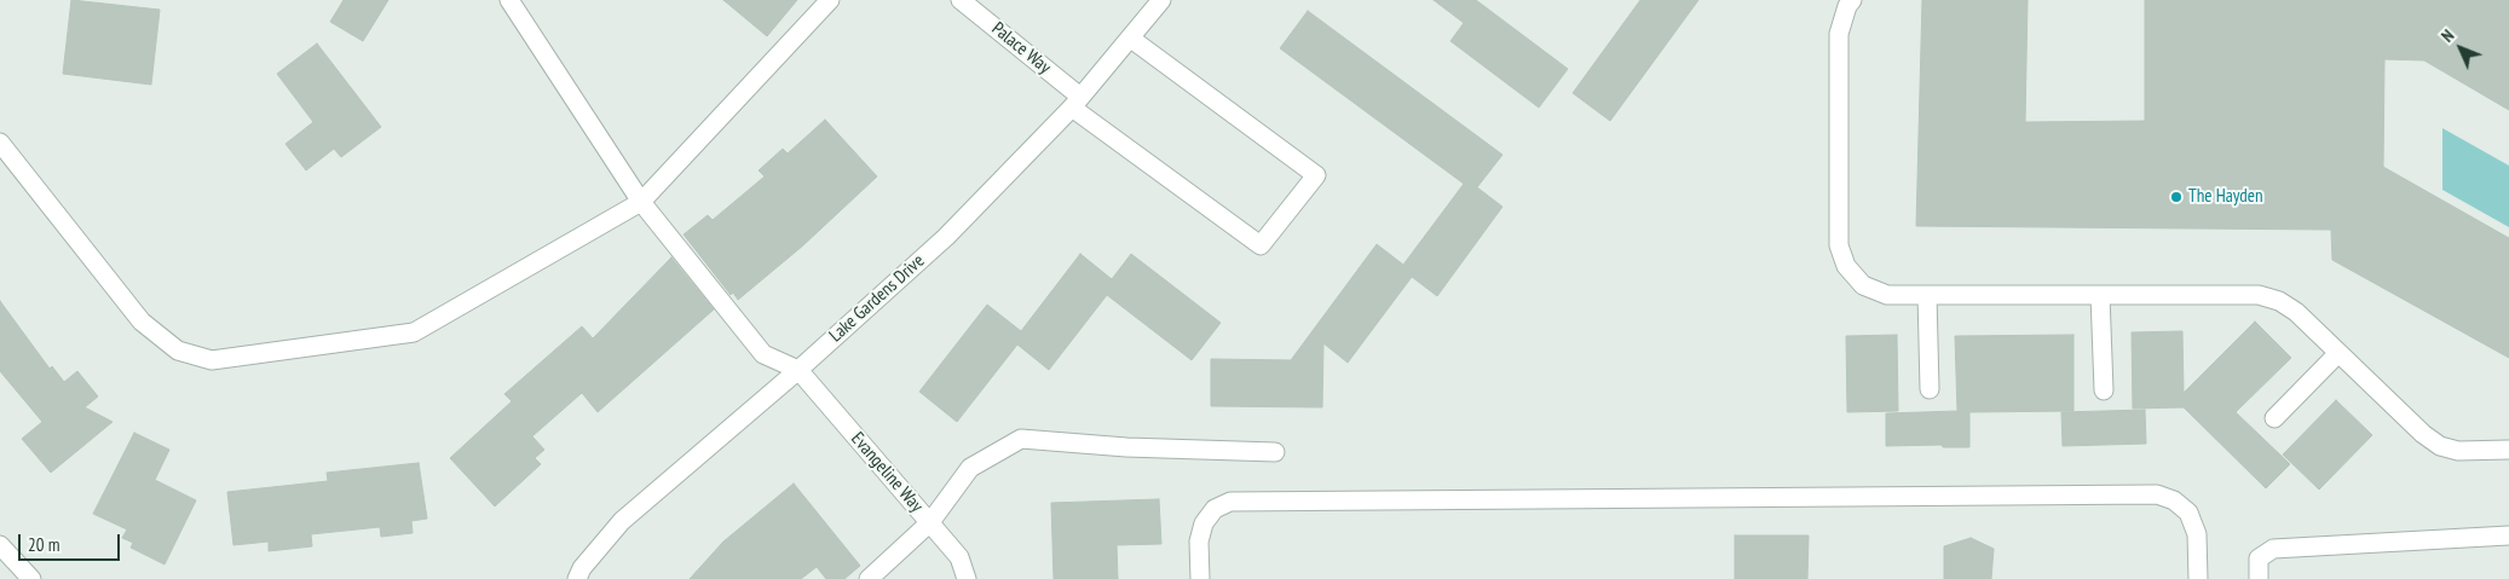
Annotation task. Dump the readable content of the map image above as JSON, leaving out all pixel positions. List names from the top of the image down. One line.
{"streets":{"street":["Palace Way","Lake Gardens Drive","Evangeline Way"]},"crossings":[["Palace Way","Lake Gardens Drive"],["Lake Gardens Drive","Evangeline Way"]],"places":["The Hayden"],"scale_bar":"20 m","north":"top left"}
